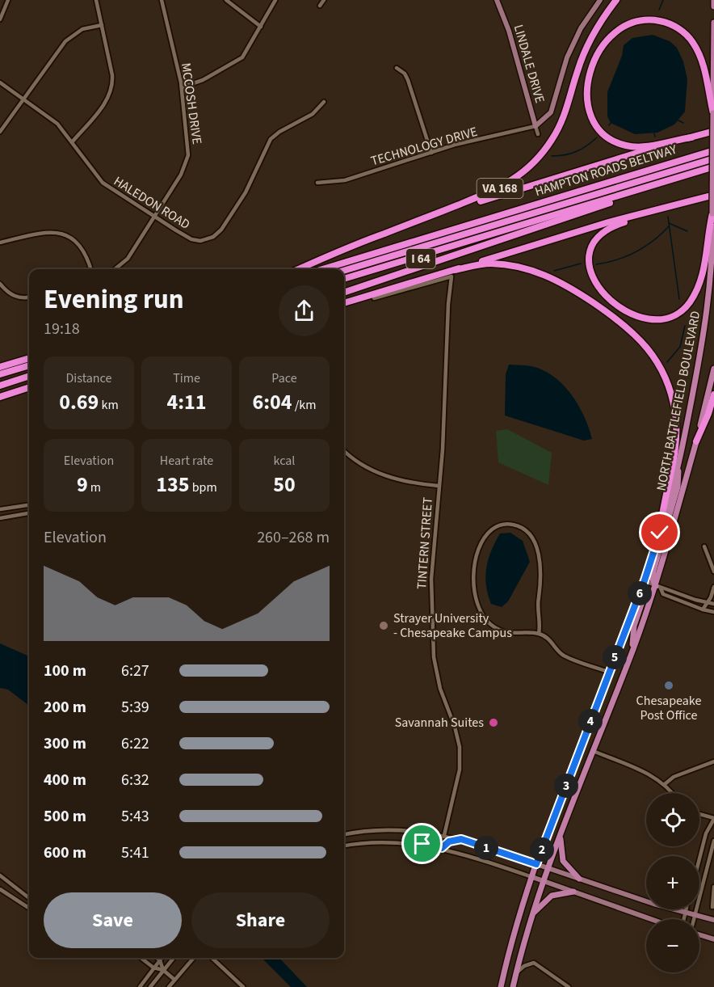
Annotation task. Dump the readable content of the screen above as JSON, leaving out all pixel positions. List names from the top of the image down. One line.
{"streets":{"highway":["HAMPTON ROADS BELTWAY","VA 168","I 64"],"main road":["LINDALE DRIVE","NORTH BATTLEFIELD BOULEVARD"],"street":["MCCOSH DRIVE","TECHNOLOGY DRIVE","HALEDON ROAD","TINTERN STREET"]},"crossings":[["LINDALE DRIVE","TECHNOLOGY DRIVE"],["MCCOSH DRIVE","HALEDON ROAD"]],"places":["Strayer University - Chesapeake Campus","Chesapeake Post Office","Savannah Suites"],"page":{"heading":["Evening run","19:18"],"stats":[["Distance","0.69 km"],["Time","4:11"],["Pace","6:04 /km"],["Elevation","9 m"],["Heart rate","135 bpm"],["kcal","50"]],"chart":["Elevation","260–268 m"],"pins":["6","5","4","3","1","2"],"list":[{"name":"100 m","note":"6:27"},{"name":"200 m","note":"5:39"},{"name":"300 m","note":"6:22"},{"name":"400 m","note":"6:32"},{"name":"500 m","note":"5:43"},{"name":"600 m","note":"5:41"}],"map_buttons":["+","−"],"buttons":["Save","Share"]}}
